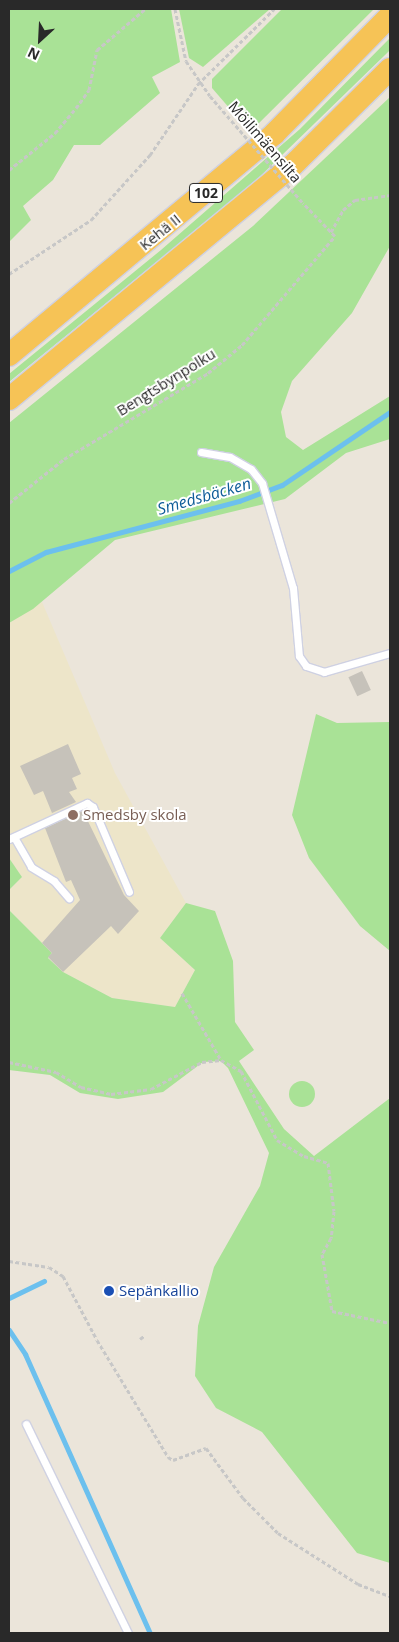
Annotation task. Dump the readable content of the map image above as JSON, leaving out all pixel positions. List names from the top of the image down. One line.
{"streets":{"highway":["102","Kehä II"],"path":["Möilimäensilta","Bengtsbynpolku"]},"crossings":[["Möilimäensilta","Bengtsbynpolku"]],"water":["Smedsbäcken"],"places":["Smedsby skola","Sepänkallio"],"north":"bottom left"}
